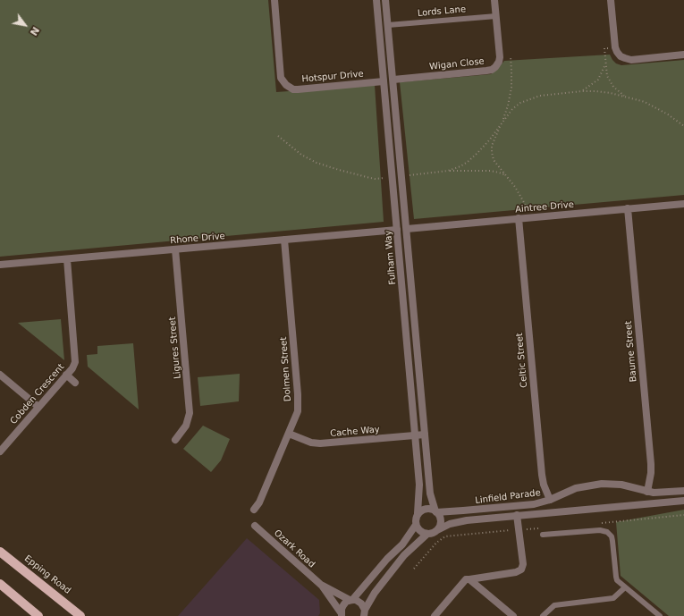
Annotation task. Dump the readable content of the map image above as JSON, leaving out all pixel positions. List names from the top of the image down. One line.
{"streets":{"main road":["Epping Road"],"street":["Wigan Close","Hotspur Drive","Aintree Drive","Rhone Drive","Fulham Way","Ligures Street","Baume Street","Celtic Street","Dolmen Street","Cobden Crescent","Cache Way","Linfield Parade","Ozark Road"],"lane":["Lords Lane"]},"crossings":[["Lords Lane","Wigan Close"],["Lords Lane","Fulham Way"],["Wigan Close","Fulham Way"],["Hotspur Drive","Fulham Way"],["Aintree Drive","Fulham Way"],["Aintree Drive","Baume Street"],["Aintree Drive","Celtic Street"],["Rhone Drive","Fulham Way"],["Rhone Drive","Ligures Street"],["Rhone Drive","Dolmen Street"],["Rhone Drive","Cobden Crescent"],["Fulham Way","Cache Way"],["Fulham Way","Linfield Parade"],["Baume Street","Linfield Parade"],["Celtic Street","Linfield Parade"],["Dolmen Street","Cache Way"]],"north":"bottom right"}
